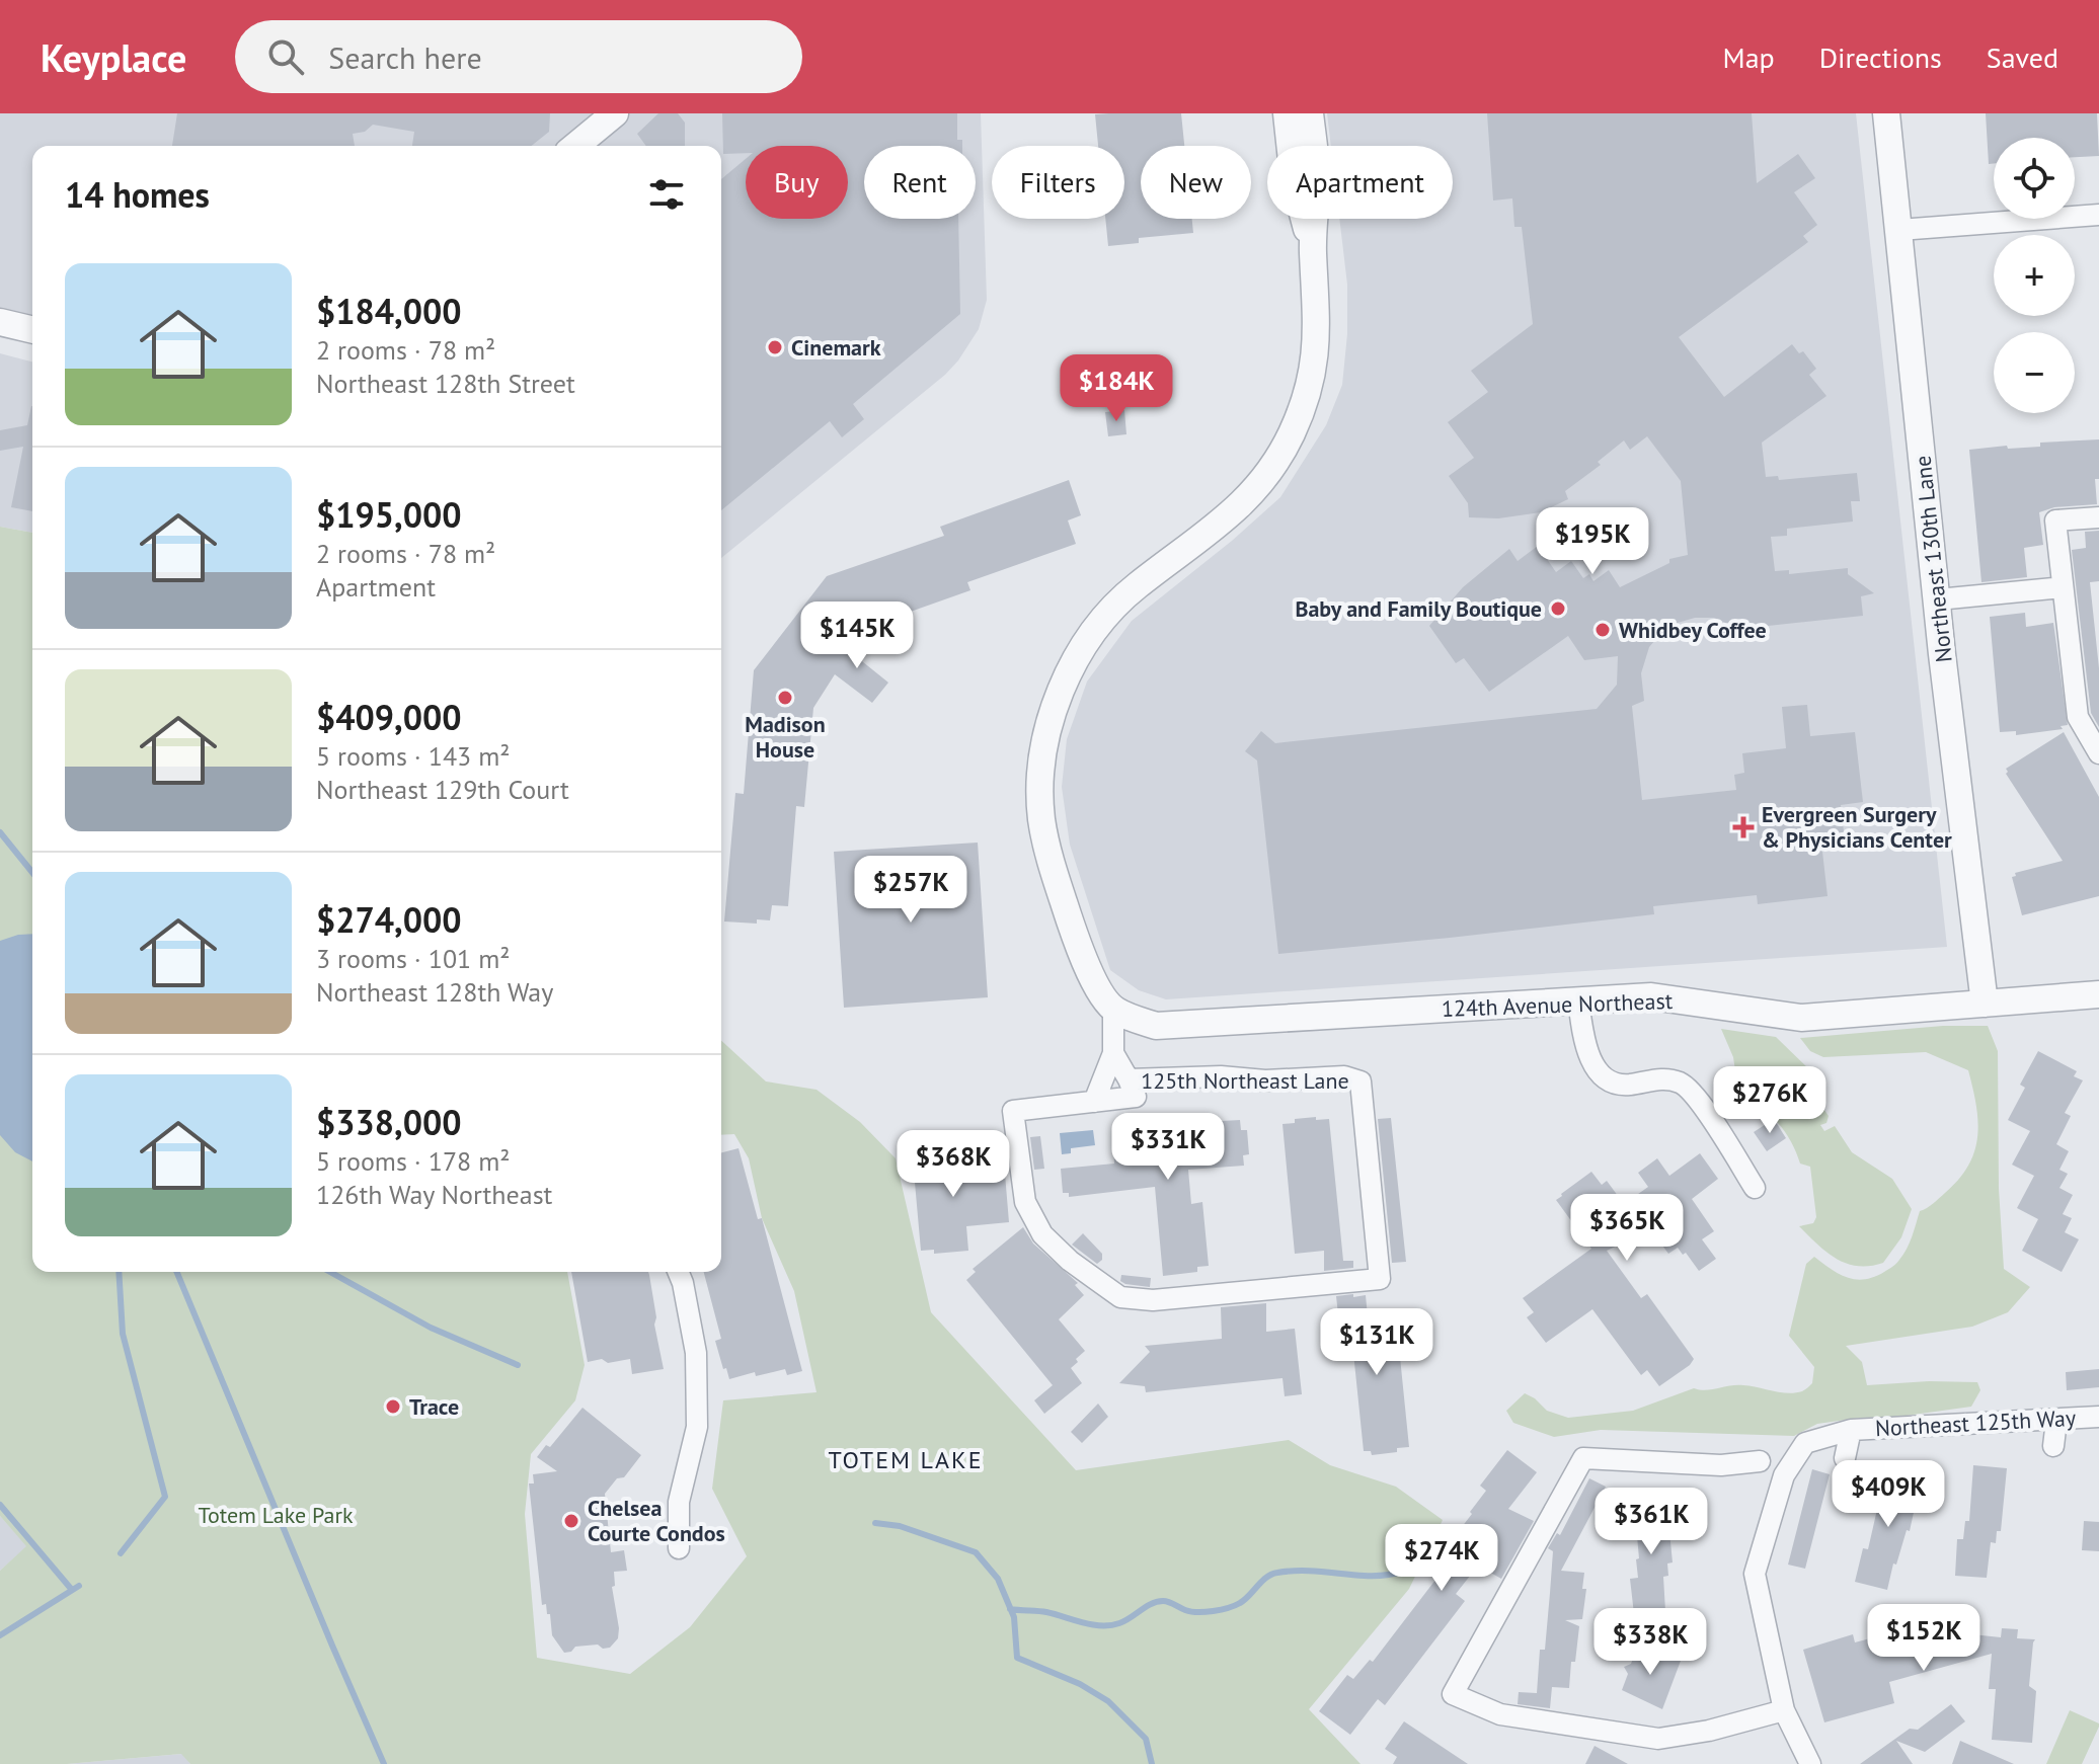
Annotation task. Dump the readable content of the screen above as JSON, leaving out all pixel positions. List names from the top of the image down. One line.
{"streets":{"street":["Northeast 130th Lane","124th Avenue Northeast","125th Northeast Lane","Northeast 125th Way"]},"crossings":[["Northeast 130th Lane","124th Avenue Northeast"]],"districts":["TOTEM LAKE"],"parks":["Totem Lake Park"],"places":{"other":["Cinemark","Baby and Family Boutique","Whidbey Coffee","Madison House","Trace","Chelsea Courte Condos"],"health":["Evergreen Surgery & Physicians Center"]},"page":{"header":"Keyplace","search":"Search here","nav":["Map","Directions","Saved"],"map_buttons":["+","−"],"chip":["Buy","Rent","Filters","New","Apartment"],"heading":"14 homes","list":[{"name":"$184,000","note":"2 rooms · 78 m² · Northeast 128th Street"},{"name":"$195,000","note":"2 rooms · 78 m² · Apartment"},{"name":"$409,000","note":"5 rooms · 143 m² · Northeast 129th Court"},{"name":"$274,000","note":"3 rooms · 101 m² · Northeast 128th Way"},{"name":"$338,000","note":"5 rooms · 178 m² · 126th Way Northeast"}],"price":["$184K","$195K","$145K","$257K","$276K","$331K","$368K","$365K","$131K","$409K","$361K","$274K","$152K","$338K"]}}
